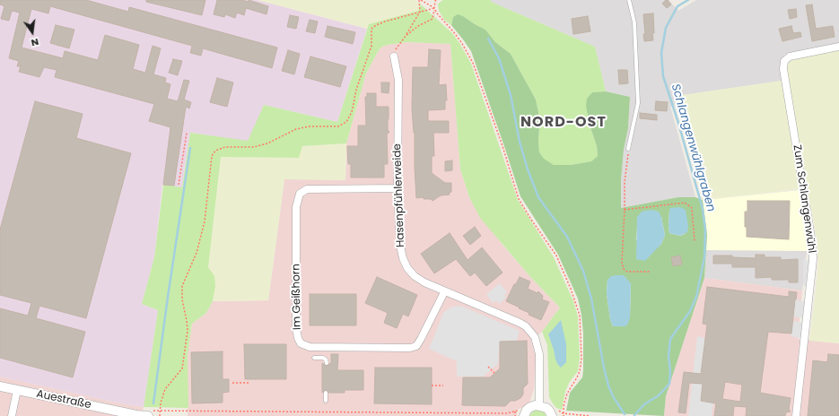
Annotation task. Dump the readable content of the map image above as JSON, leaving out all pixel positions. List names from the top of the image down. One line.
{"streets":{"street":["Hasenpfühlerweide","Zum Schlangenwühl","Im Geißhorn","Auestraße"]},"crossings":[["Hasenpfühlerweide","Im Geißhorn"]],"districts":["NORD-OST"],"water":["Schlangenwühlgraben"],"north":"bottom"}
